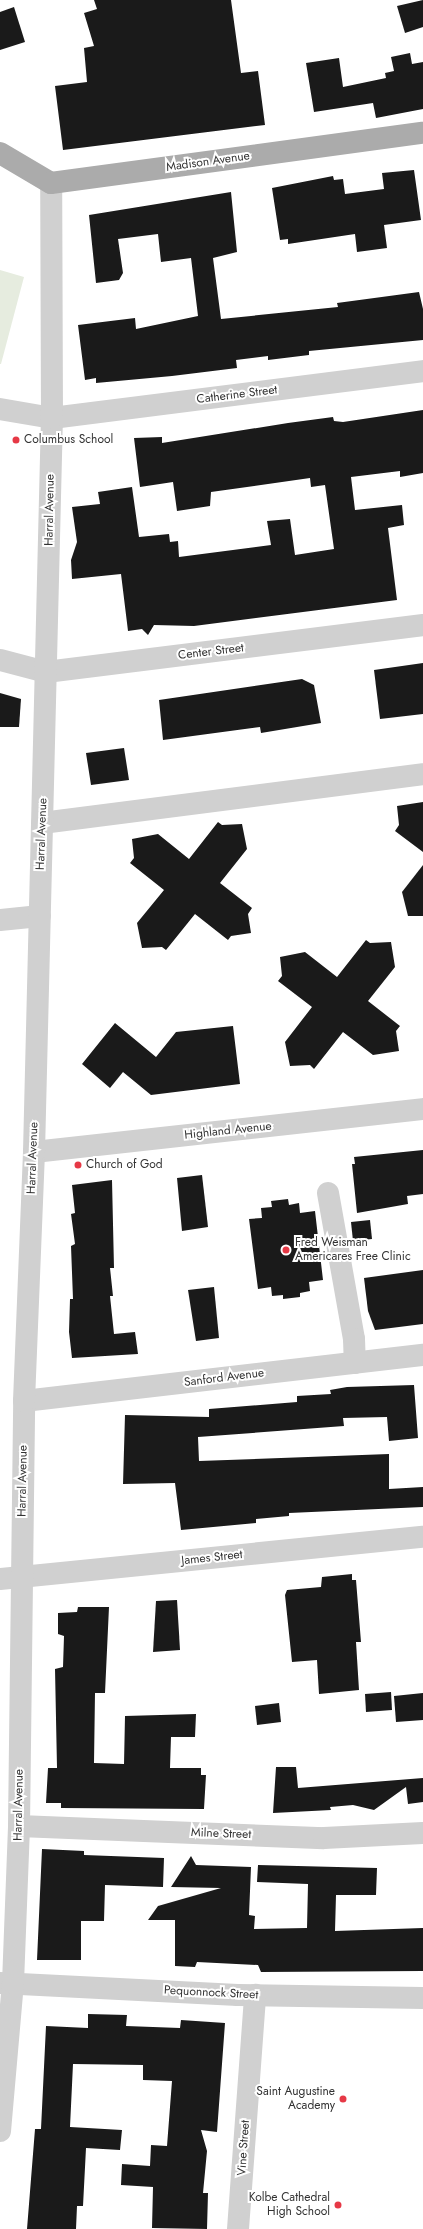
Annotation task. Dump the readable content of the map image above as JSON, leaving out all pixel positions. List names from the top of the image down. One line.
{"streets":{"main road":["Madison Avenue"],"street":["Catherine Street","Harral Avenue","Center Street","Highland Avenue","Sanford Avenue","James Street","Milne Street","Pequonnock Street","Vine Street"]},"crossings":[["Madison Avenue","Harral Avenue"],["Catherine Street","Harral Avenue"],["Harral Avenue","Center Street"],["Harral Avenue","Highland Avenue"],["Harral Avenue","Sanford Avenue"],["Harral Avenue","James Street"],["Harral Avenue","Milne Street"],["Harral Avenue","Pequonnock Street"],["Pequonnock Street","Vine Street"]],"places":["Columbus School","Church of God","Fred Weisman Americares Free Clinic","Saint Augustine Academy","Kolbe Cathedral High School"]}
